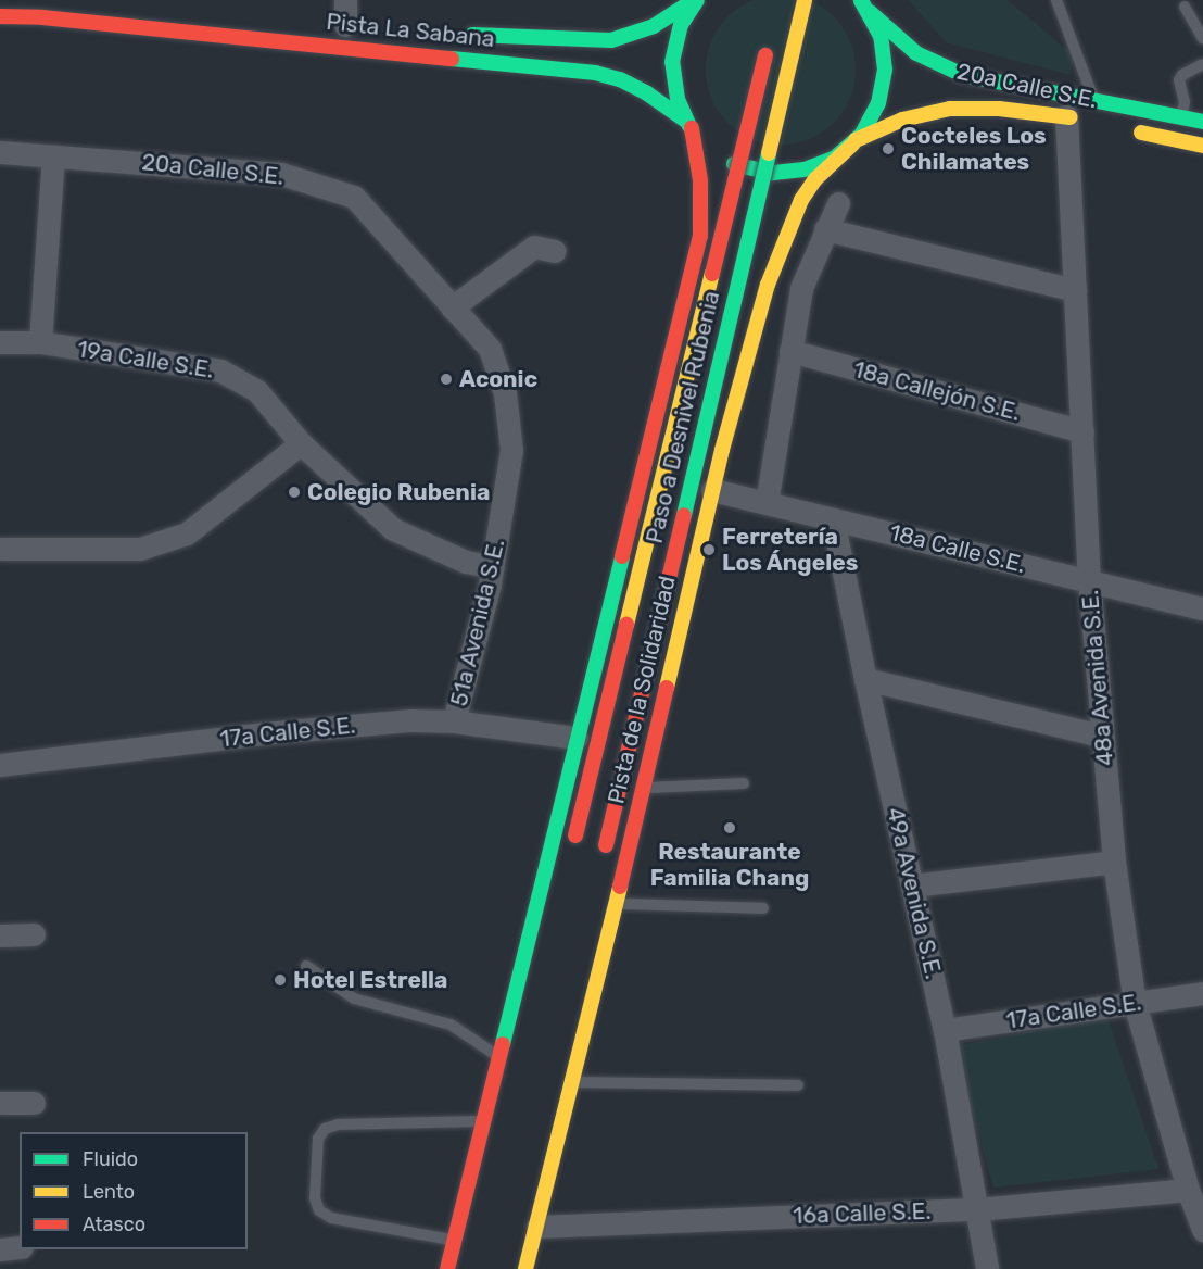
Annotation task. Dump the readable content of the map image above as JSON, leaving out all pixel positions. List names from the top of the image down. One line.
{"streets":{"main road":["Pista La Sabana","20a Calle S.E.","Paso a Desnivel Rubenia","Pista de la Solidaridad"],"street":["19a Calle S.E.","18a Callejón S.E.","18a Calle S.E.","51a Avenida S.E.","48a Avenida S.E.","17a Calle S.E.","49a Avenida S.E.","16a Calle S.E."]},"crossings":[["20a Calle S.E.","51a Avenida S.E."],["20a Calle S.E.","48a Avenida S.E."],["20a Calle S.E.","Pista de la Solidaridad"],["18a Callejón S.E.","48a Avenida S.E."],["18a Calle S.E.","48a Avenida S.E."],["18a Calle S.E.","Pista de la Solidaridad"],["18a Calle S.E.","49a Avenida S.E."],["51a Avenida S.E.","17a Calle S.E."],["48a Avenida S.E.","17a Calle S.E."],["48a Avenida S.E.","16a Calle S.E."],["Pista de la Solidaridad","16a Calle S.E."],["17a Calle S.E.","49a Avenida S.E."],["49a Avenida S.E.","16a Calle S.E."]],"places":["Cocteles Los Chilamates","Aconic","Colegio Rubenia","Ferretería Los Ángeles","Restaurante Familia Chang","Hotel Estrella"],"legend":["Fluido","Lento","Atasco"]}
